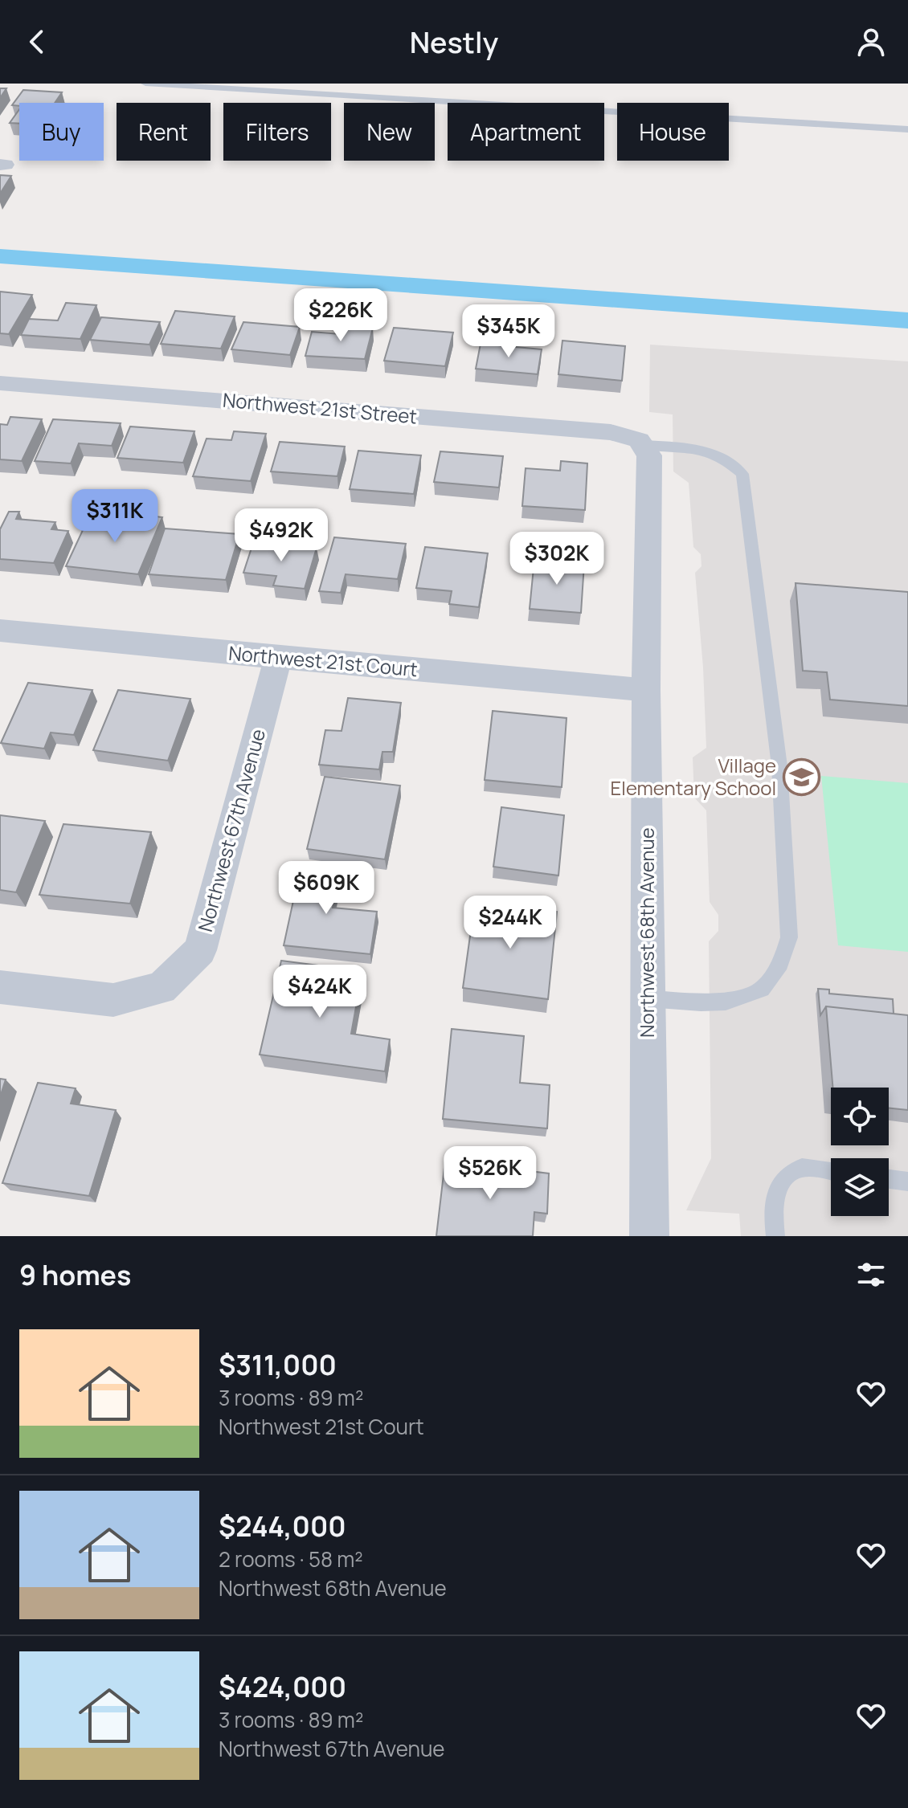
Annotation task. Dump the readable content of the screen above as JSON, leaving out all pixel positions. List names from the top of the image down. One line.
{"streets":{"street":["Northwest 21st Street","Northwest 21st Court","Northwest 67th Avenue","Northwest 68th Avenue"]},"crossings":[["Northwest 21st Street","Northwest 68th Avenue"],["Northwest 21st Court","Northwest 67th Avenue"],["Northwest 21st Court","Northwest 68th Avenue"]],"places":{"school or university":["Village Elementary School"]},"page":{"header":"Nestly","chip":["Buy","Rent","Filters","New","Apartment","House"],"price":["$226K","$345K","$311K","$492K","$302K","$609K","$244K","$424K","$526K"],"heading":"9 homes","list":[{"name":"$311,000","note":"3 rooms · 89 m² · Northwest 21st Court"},{"name":"$244,000","note":"2 rooms · 58 m² · Northwest 68th Avenue"},{"name":"$424,000","note":"3 rooms · 89 m² · Northwest 67th Avenue"}]}}
